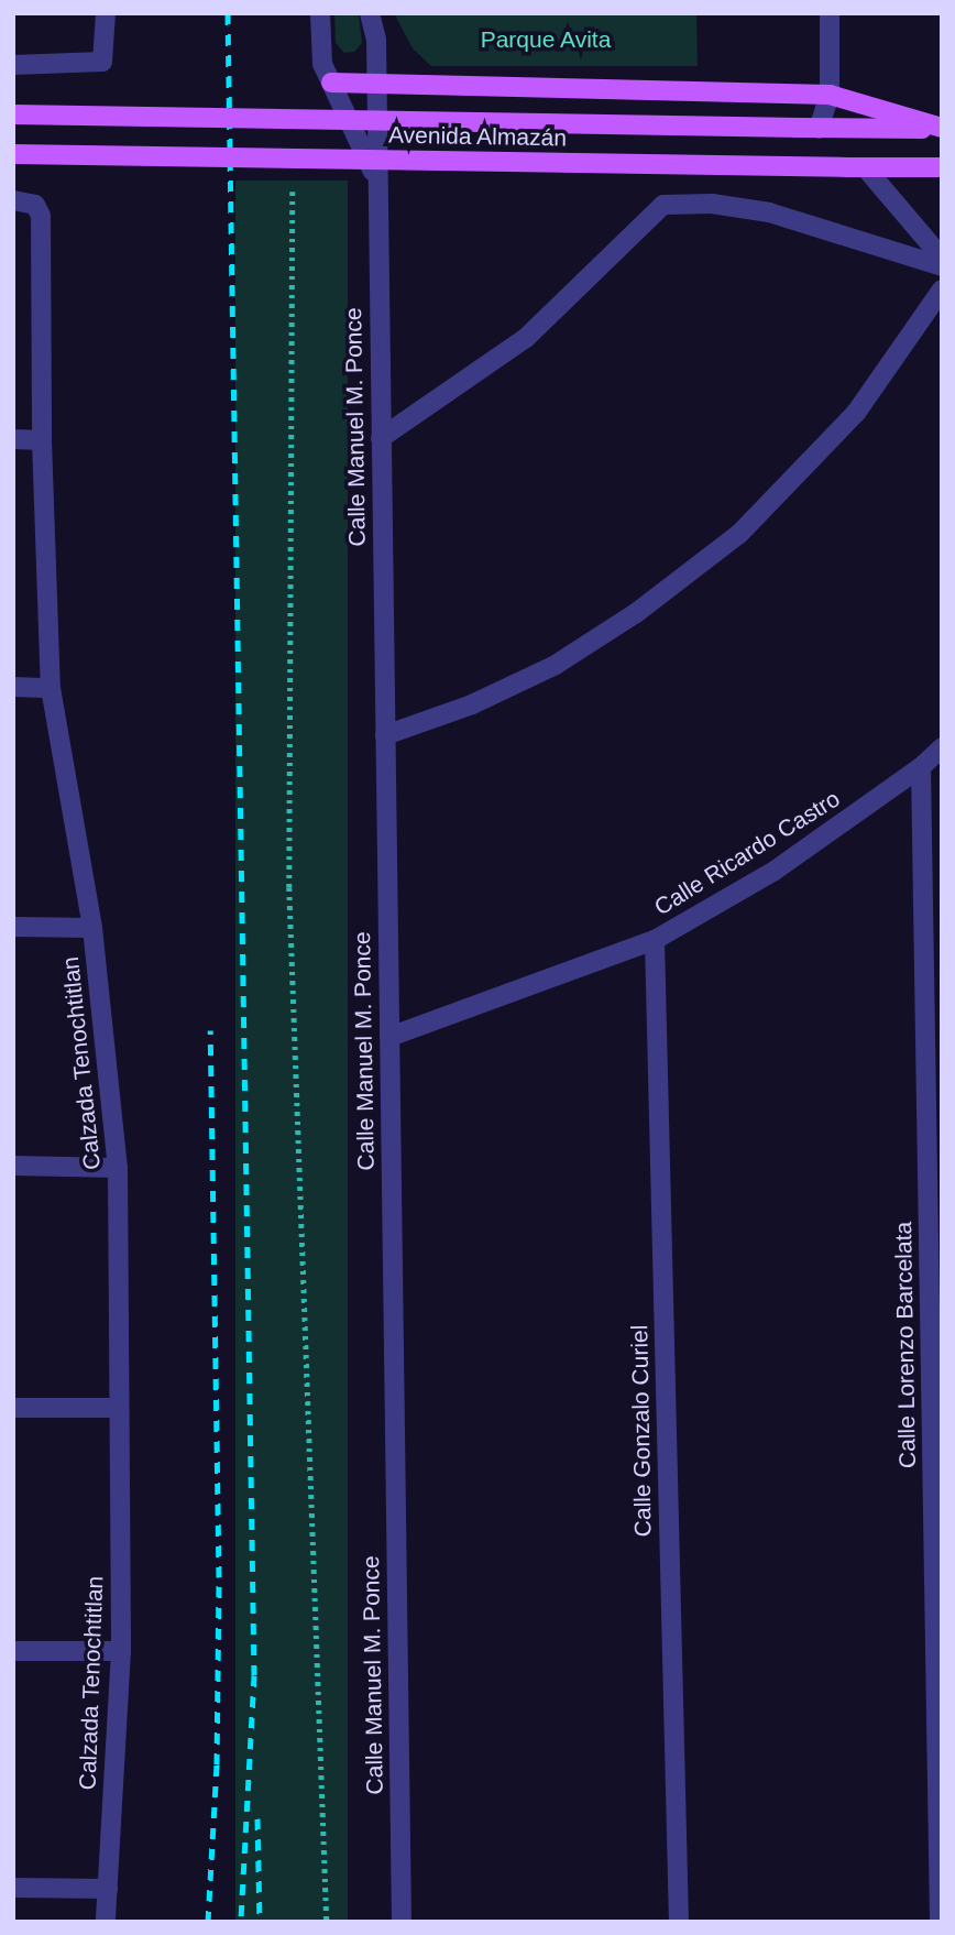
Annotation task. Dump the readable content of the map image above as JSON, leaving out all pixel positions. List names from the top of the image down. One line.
{"streets":{"main road":["Avenida Almazán"],"street":["Calle Manuel M. Ponce","Calle Ricardo Castro","Calzada Tenochtitlan","Calle Lorenzo Barcelata","Calle Gonzalo Curiel"]},"crossings":[["Calle Manuel M. Ponce","Calle Ricardo Castro"],["Calle Ricardo Castro","Calle Lorenzo Barcelata"],["Calle Ricardo Castro","Calle Gonzalo Curiel"]],"parks":["Parque Avita"]}
